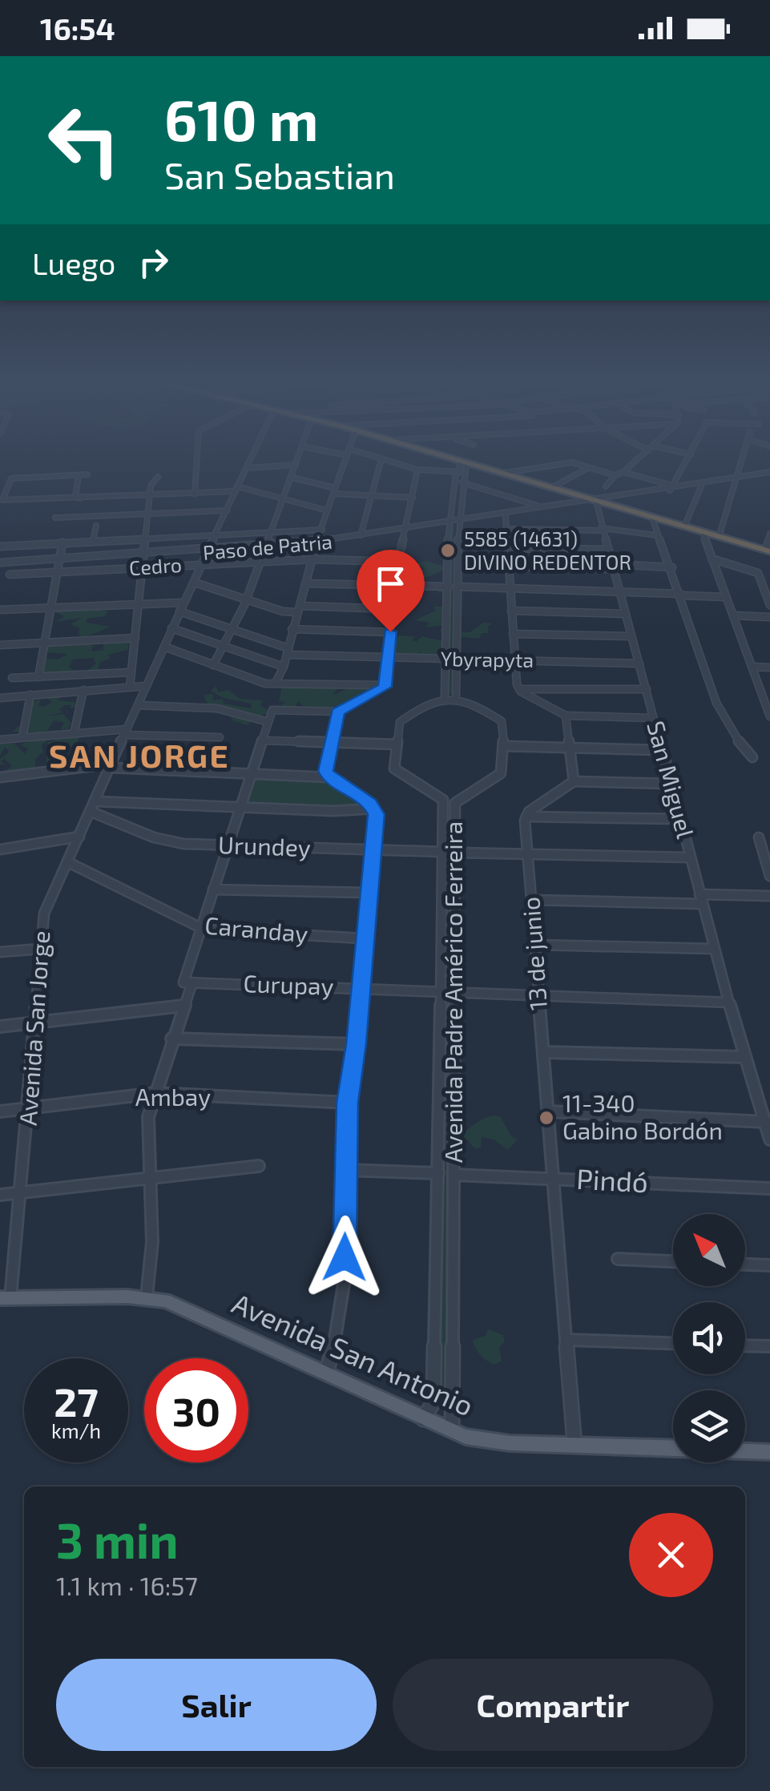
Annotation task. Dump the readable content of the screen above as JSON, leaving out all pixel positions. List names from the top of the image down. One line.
{"streets":{"main road":["Avenida San Antonio"],"street":["Paso de Patria","Cedro","Ybyrapyta","San Miguel","Urundey","Caranday","13 de junio","Curupay","Avenida Padre Américo Ferreira","Avenida San Jorge","Ambay","Pindó"]},"crossings":[["Paso de Patria","San Miguel"],["Paso de Patria","Avenida San Jorge"],["Cedro","Avenida San Jorge"],["Ybyrapyta","San Miguel"],["Ybyrapyta","Avenida San Jorge"],["San Miguel","Curupay"],["Urundey","Avenida Padre Américo Ferreira"],["Urundey","Avenida San Jorge"],["Caranday","Avenida San Jorge"],["13 de junio","Curupay"],["13 de junio","Pindó"],["13 de junio","Avenida San Antonio"],["Curupay","Avenida Padre Américo Ferreira"],["Avenida Padre Américo Ferreira","Pindó"],["Avenida Padre Américo Ferreira","Avenida San Antonio"],["Avenida San Jorge","Ambay"],["Avenida San Jorge","Avenida San Antonio"]],"districts":["SAN JORGE"],"places":["5585 (14631) DIVINO REDENTOR","11-340 Gabino Bordón"],"north":"top left","page":{"status":"16:54","turn":["610 m","San Sebastian"],"then":"Luego","speed":"27 km/h","limit":"30","heading":["3 min","1.1 km · 16:57"],"buttons":["Salir","Compartir"]}}
